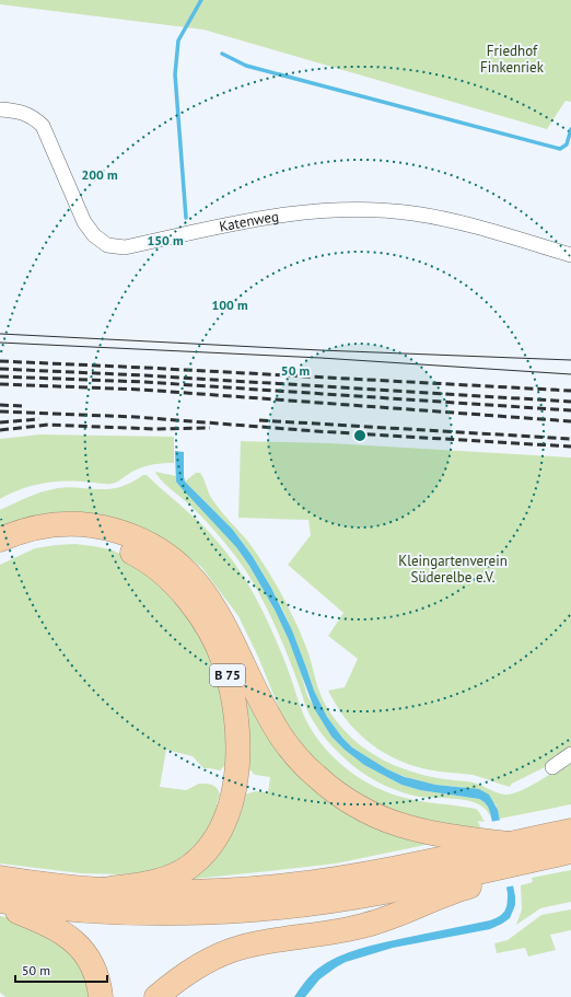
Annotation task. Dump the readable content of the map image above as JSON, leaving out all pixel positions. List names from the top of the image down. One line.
{"streets":{"highway":["B 75"],"street":["Katenweg"]},"parks":["Friedhof Finkenriek","Kleingartenverein Süderelbe e.V."],"scale_bar":"50 m","rings":["200 m","150 m","100 m","50 m"]}
